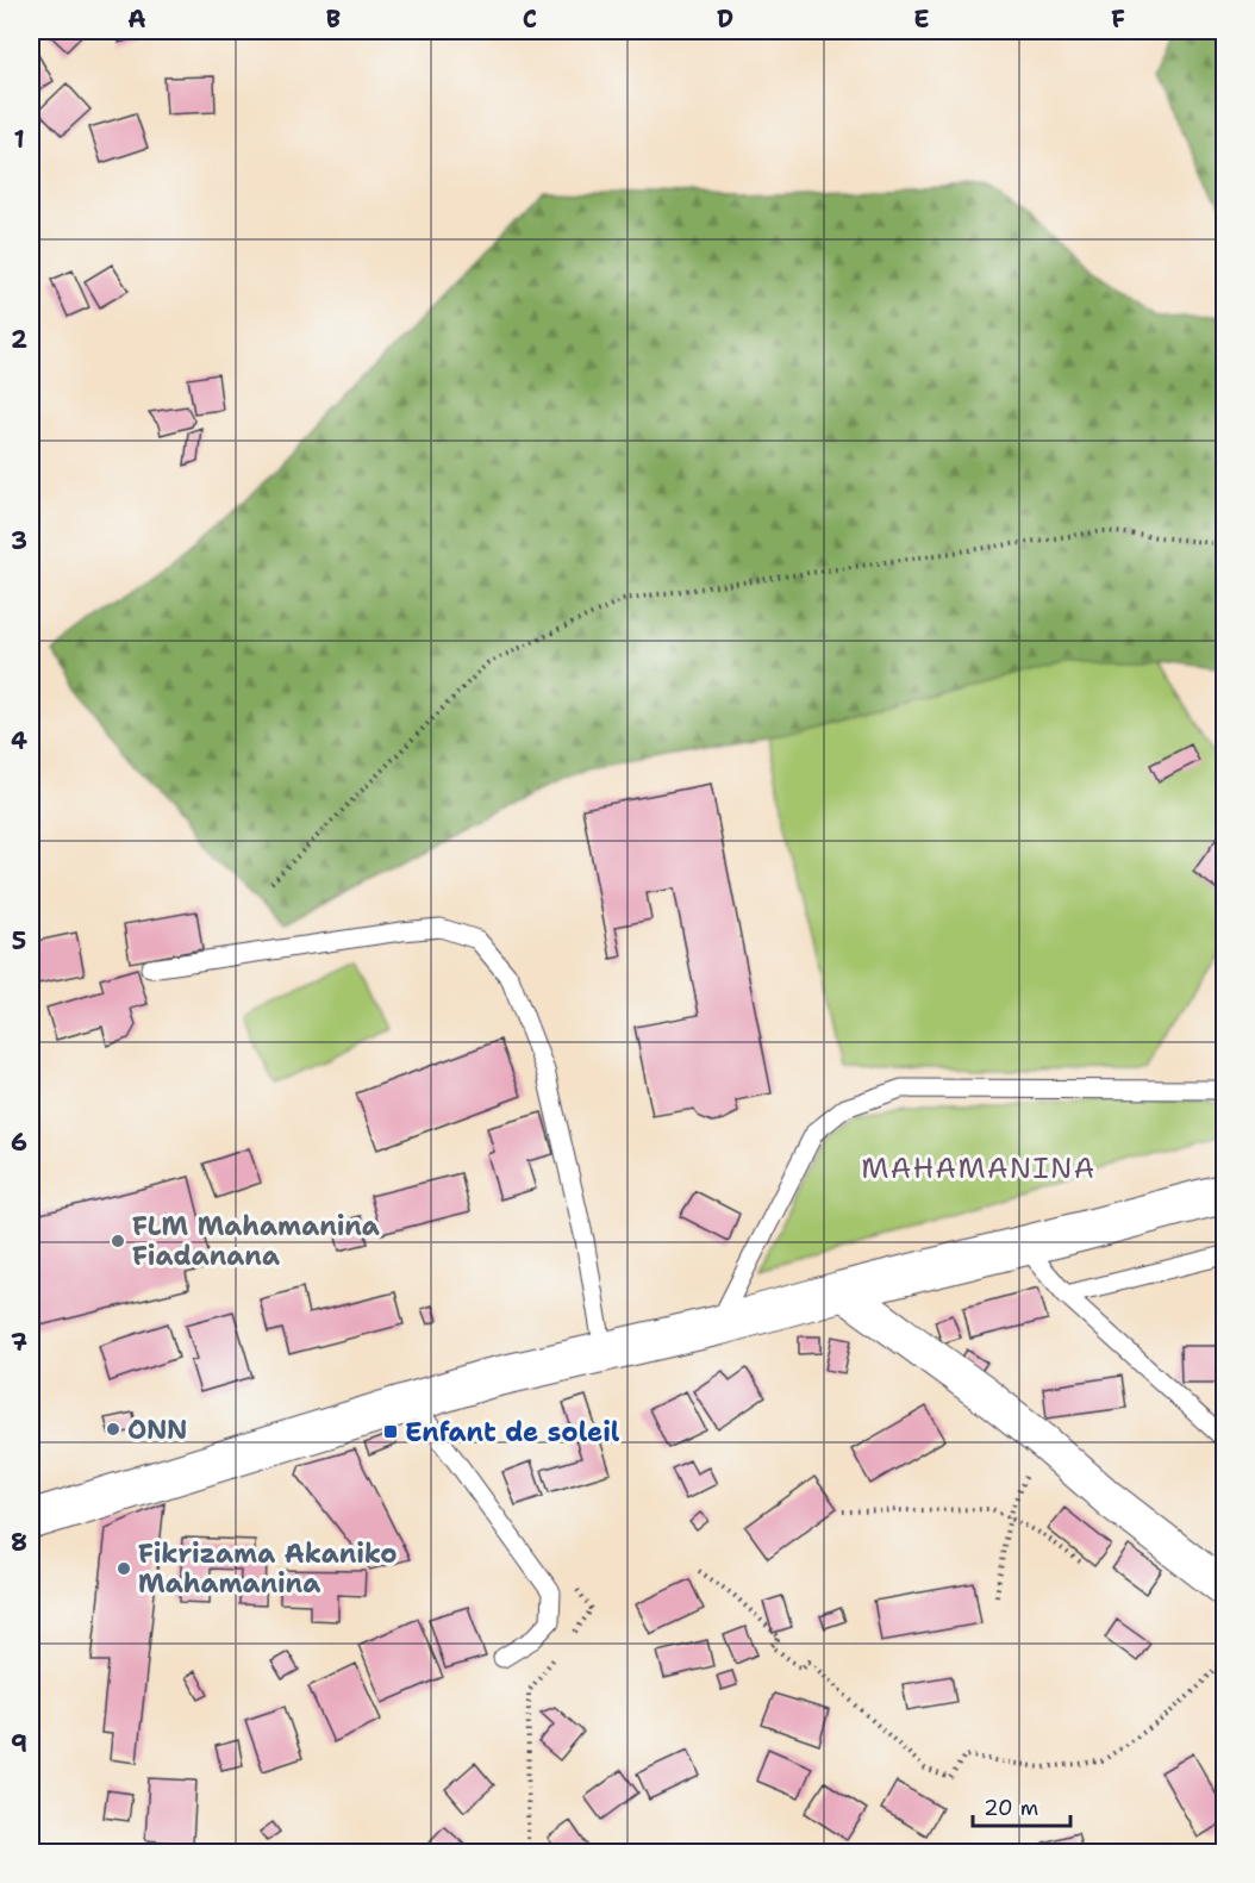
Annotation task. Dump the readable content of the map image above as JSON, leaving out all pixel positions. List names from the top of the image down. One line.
{"districts":["MAHAMANINA"],"places":{"other":["FLM Mahamanina Fiadanana","ONN","Fikrizama Akaniko Mahamanina"],"transit":["Enfant de soleil"]},"scale_bar":"20 m","grid":{"columns":["A","B","C","D","E","F"],"rows":["1","2","3","4","5","6","7","8","9"]}}
